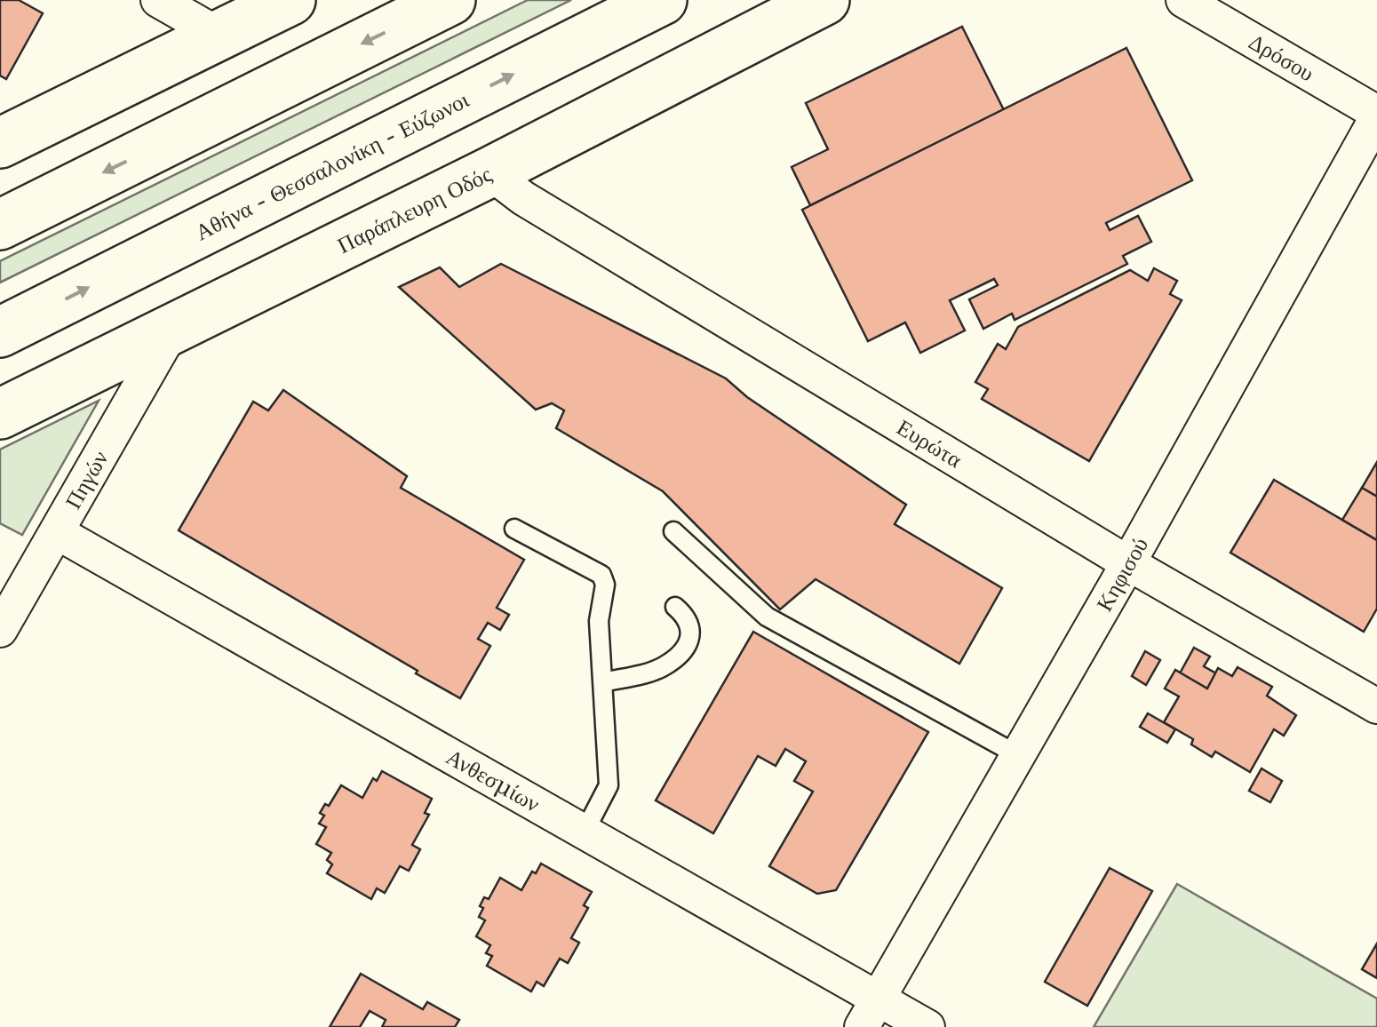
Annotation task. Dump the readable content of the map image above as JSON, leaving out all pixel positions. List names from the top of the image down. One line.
{"streets":{"main road":["Αθήνα - Θεσσαλονίκη - Εύζωνοι","Παράπλευρη Οδός"],"street":["Δρόσου","Ευρώτα","Πηγών","Κηφισού","Ανθεσμίων"]},"crossings":[["Δρόσου","Κηφισού"],["Παράπλευρη Οδός","Ευρώτα"],["Παράπλευρη Οδός","Πηγών"],["Ευρώτα","Κηφισού"],["Πηγών","Ανθεσμίων"],["Κηφισού","Ανθεσμίων"]]}
